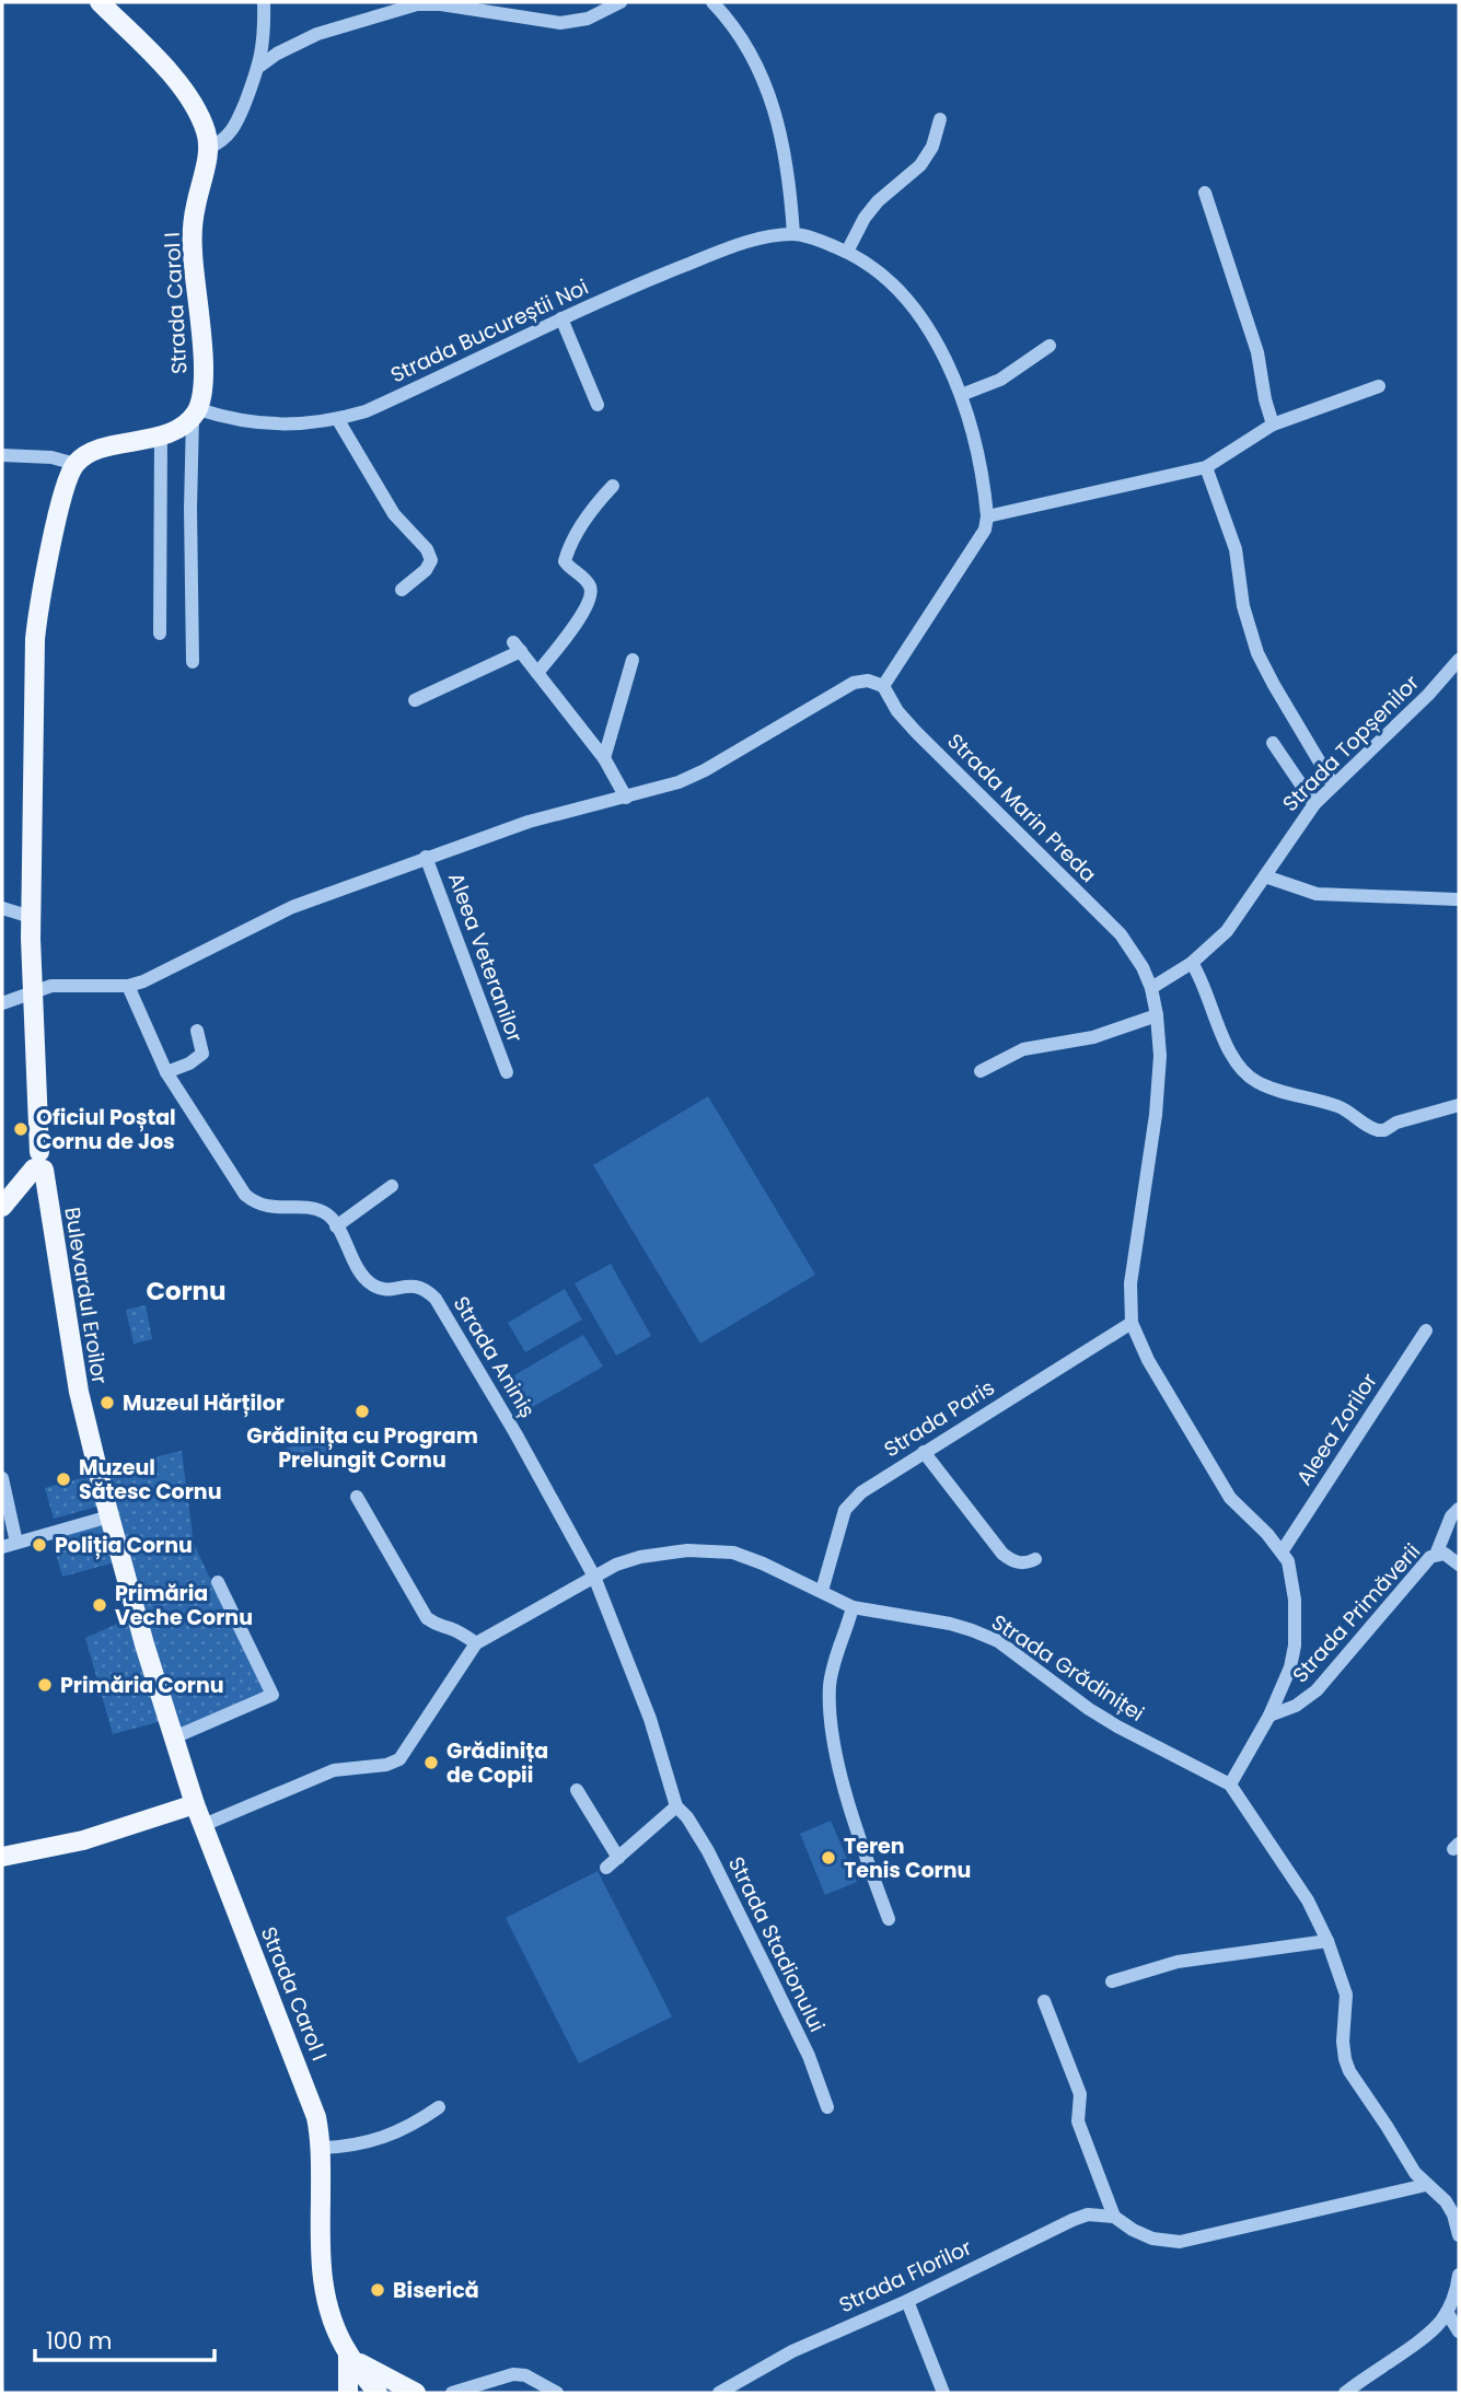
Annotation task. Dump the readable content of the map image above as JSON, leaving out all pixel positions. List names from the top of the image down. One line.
{"streets":{"main road":["Strada Carol I","Bulevardul Eroilor"],"street":["Strada Bucureștii Noi","Strada Topșenilor","Strada Marin Preda","Aleea Veteranilor","Strada Aniniș","Strada Paris","Aleea Zorilor","Strada Primăverii","Strada Grădiniței","Strada Stadionului","Strada Florilor"]},"crossings":[["Strada Carol I","Strada Bucureștii Noi"],["Strada Carol I","Bulevardul Eroilor"],["Strada Carol I","Strada Grădiniței"],["Strada Topșenilor","Strada Marin Preda"],["Strada Marin Preda","Strada Paris"],["Strada Marin Preda","Aleea Zorilor"],["Strada Marin Preda","Strada Primăverii"],["Strada Aniniș","Strada Grădiniței"],["Strada Aniniș","Strada Stadionului"],["Strada Paris","Strada Grădiniței"],["Strada Grădiniței","Strada Stadionului"]],"districts":["Cornu"],"places":["Oficiul Poștal Cornu de Jos","Muzeul Hărților","Grădinița cu Program Prelungit Cornu","Muzeul Sătesc Cornu","Poliția Cornu","Primăria Veche Cornu","Primăria Cornu","Grădinița de Copii","Teren Tenis Cornu","Biserică"],"scale_bar":"100 m"}
